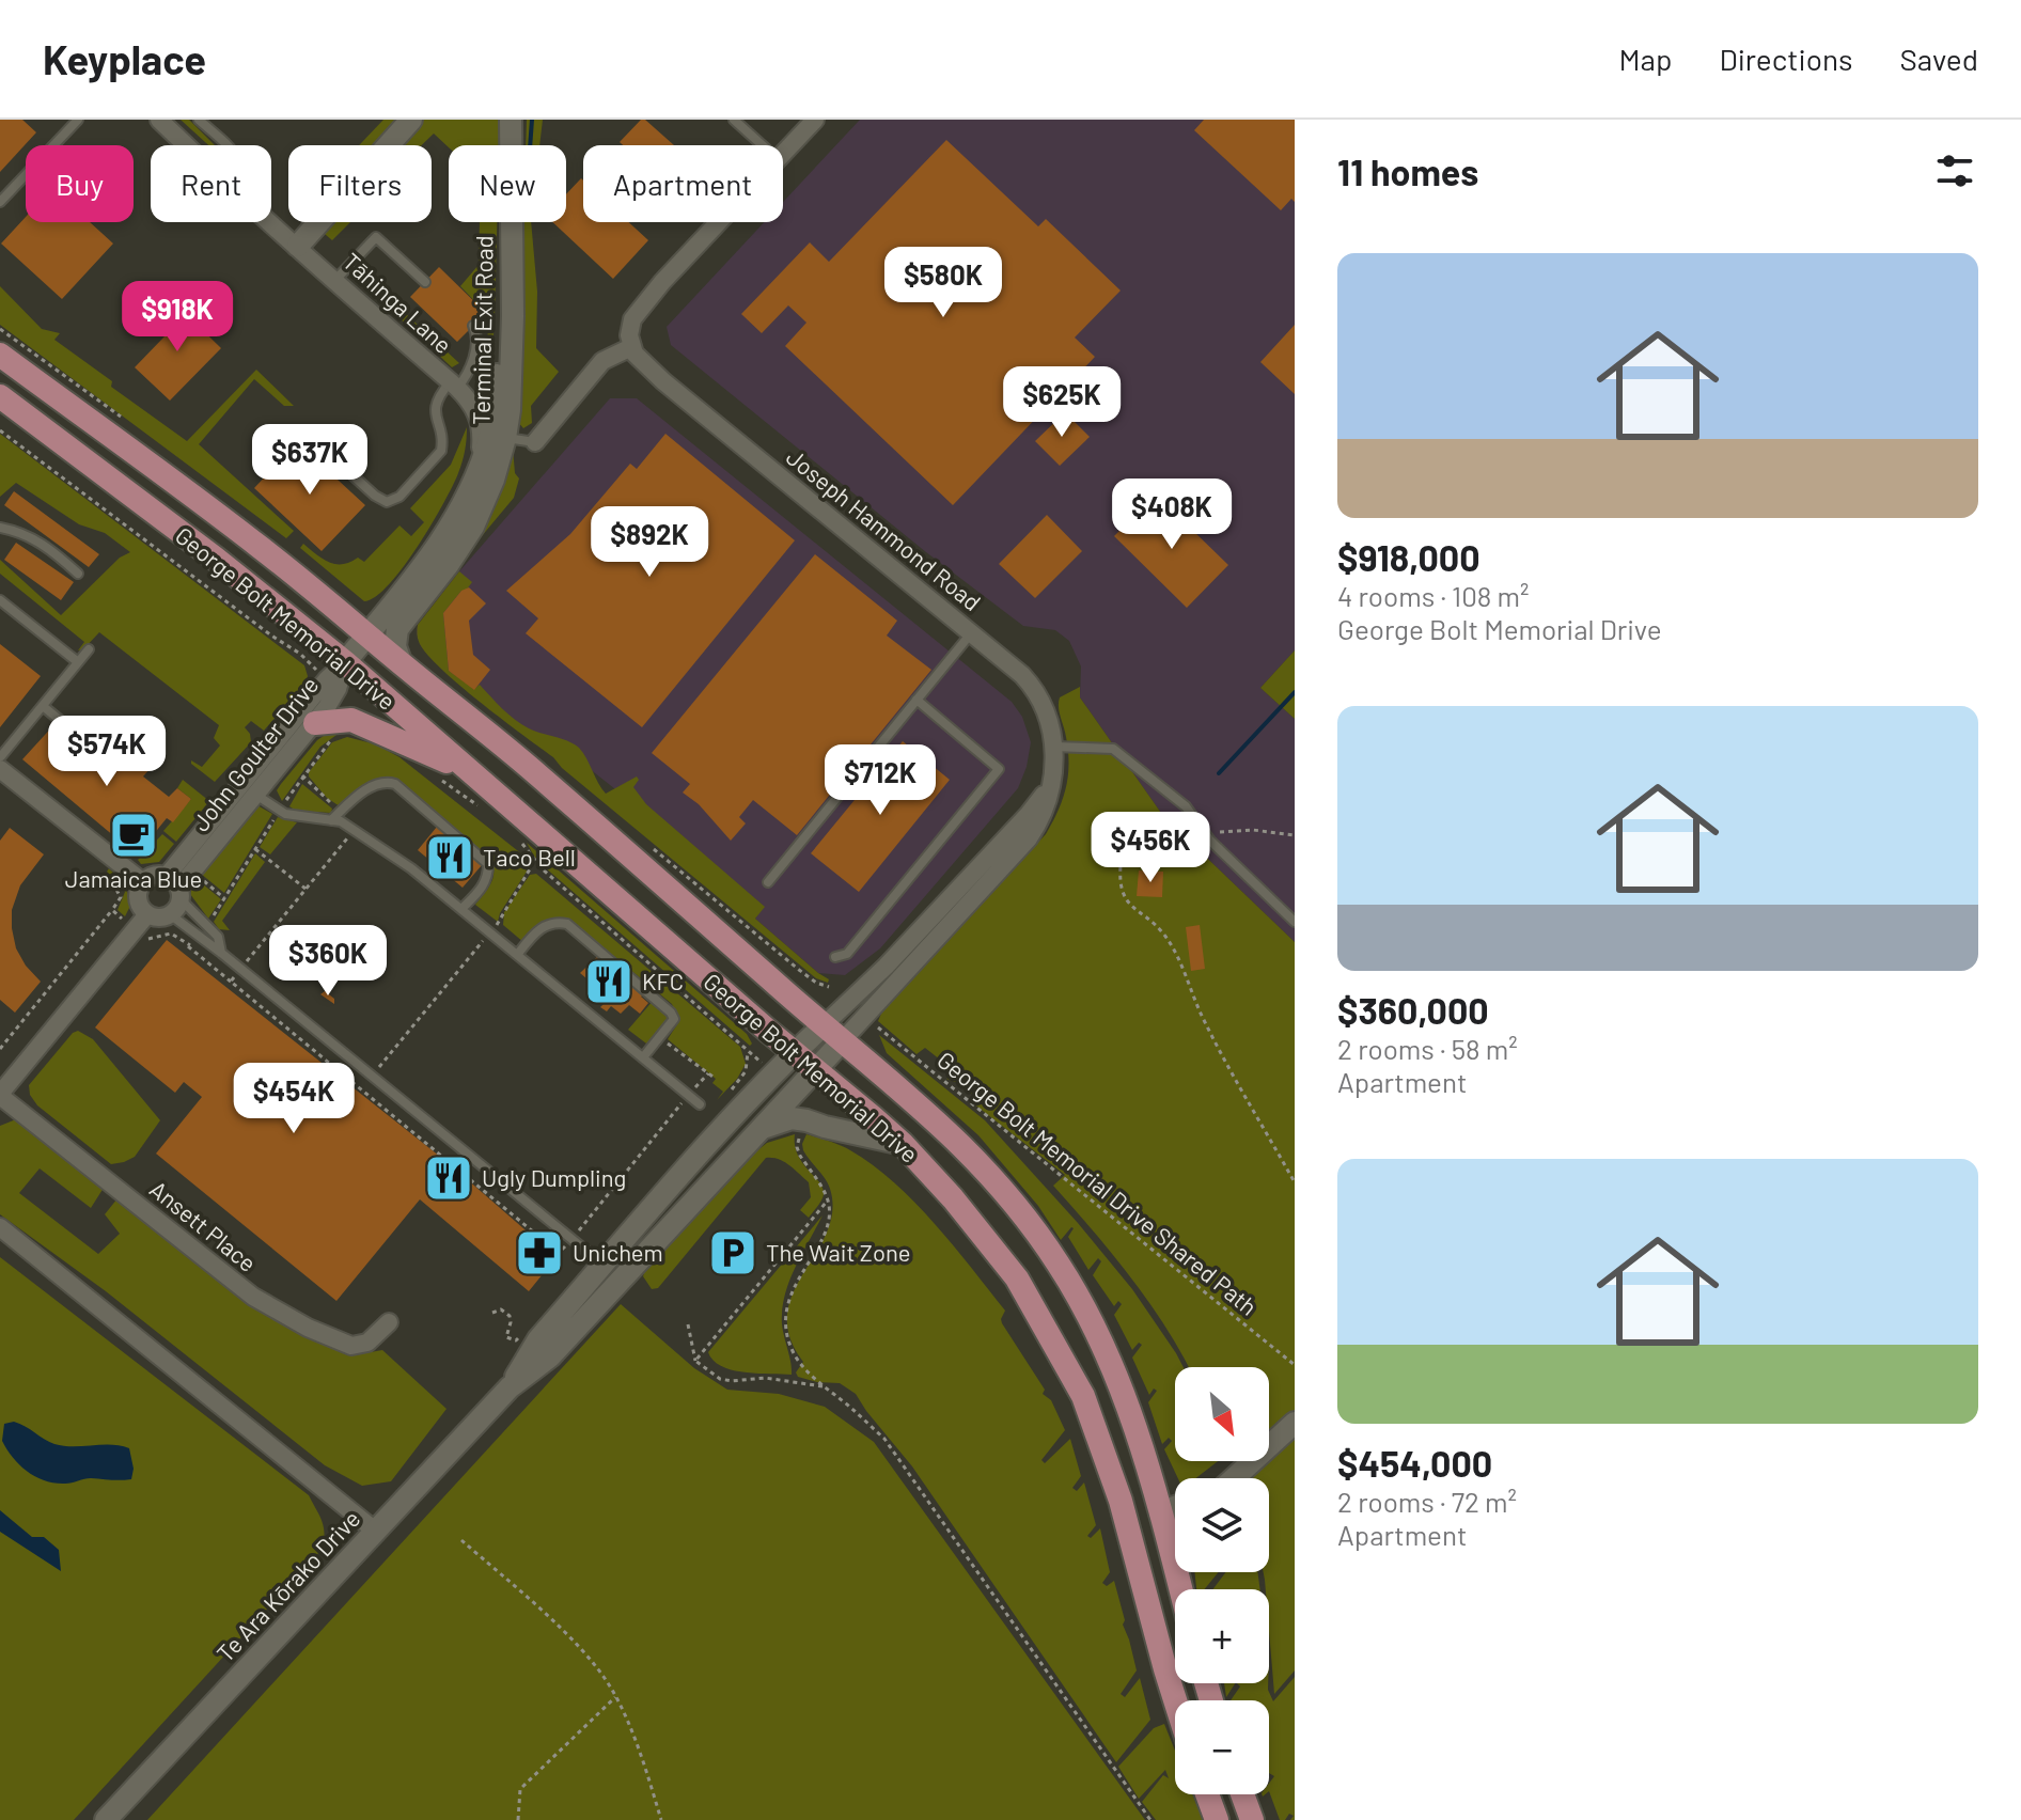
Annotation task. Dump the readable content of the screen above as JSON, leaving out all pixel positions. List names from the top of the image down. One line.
{"streets":{"main road":["George Bolt Memorial Drive"],"street":["Tāhinga Lane","Terminal Exit Road","Joseph Hammond Road","John Goulter Drive","Ansett Place","Te Ara Kōrako Drive"],"path":["George Bolt Memorial Drive Shared Path"]},"crossings":[["Tāhinga Lane","Terminal Exit Road"],["Terminal Exit Road","George Bolt Memorial Drive"],["Terminal Exit Road","John Goulter Drive"],["Joseph Hammond Road","George Bolt Memorial Drive"],["Joseph Hammond Road","Te Ara Kōrako Drive"],["George Bolt Memorial Drive","John Goulter Drive"],["George Bolt Memorial Drive","Te Ara Kōrako Drive"]],"places":{"cafe":["Jamaica Blue"],"restaurant":["Taco Bell","KFC","Ugly Dumpling"],"pharmacy":["Unichem"],"parking":["The Wait Zone"]},"north":"bottom right","page":{"header":"Keyplace","nav":["Map","Directions","Saved"],"heading":"11 homes","chip":["Buy","Rent","Filters","New","Apartment"],"list":[{"name":"$918,000","note":"4 rooms · 108 m² · George Bolt Memorial Drive"},{"name":"$360,000","note":"2 rooms · 58 m² · Apartment"},{"name":"$454,000","note":"2 rooms · 72 m² · Apartment"}],"price":["$580K","$918K","$625K","$637K","$408K","$892K","$574K","$712K","$456K","$360K","$454K"],"map_buttons":["+","−"]}}
